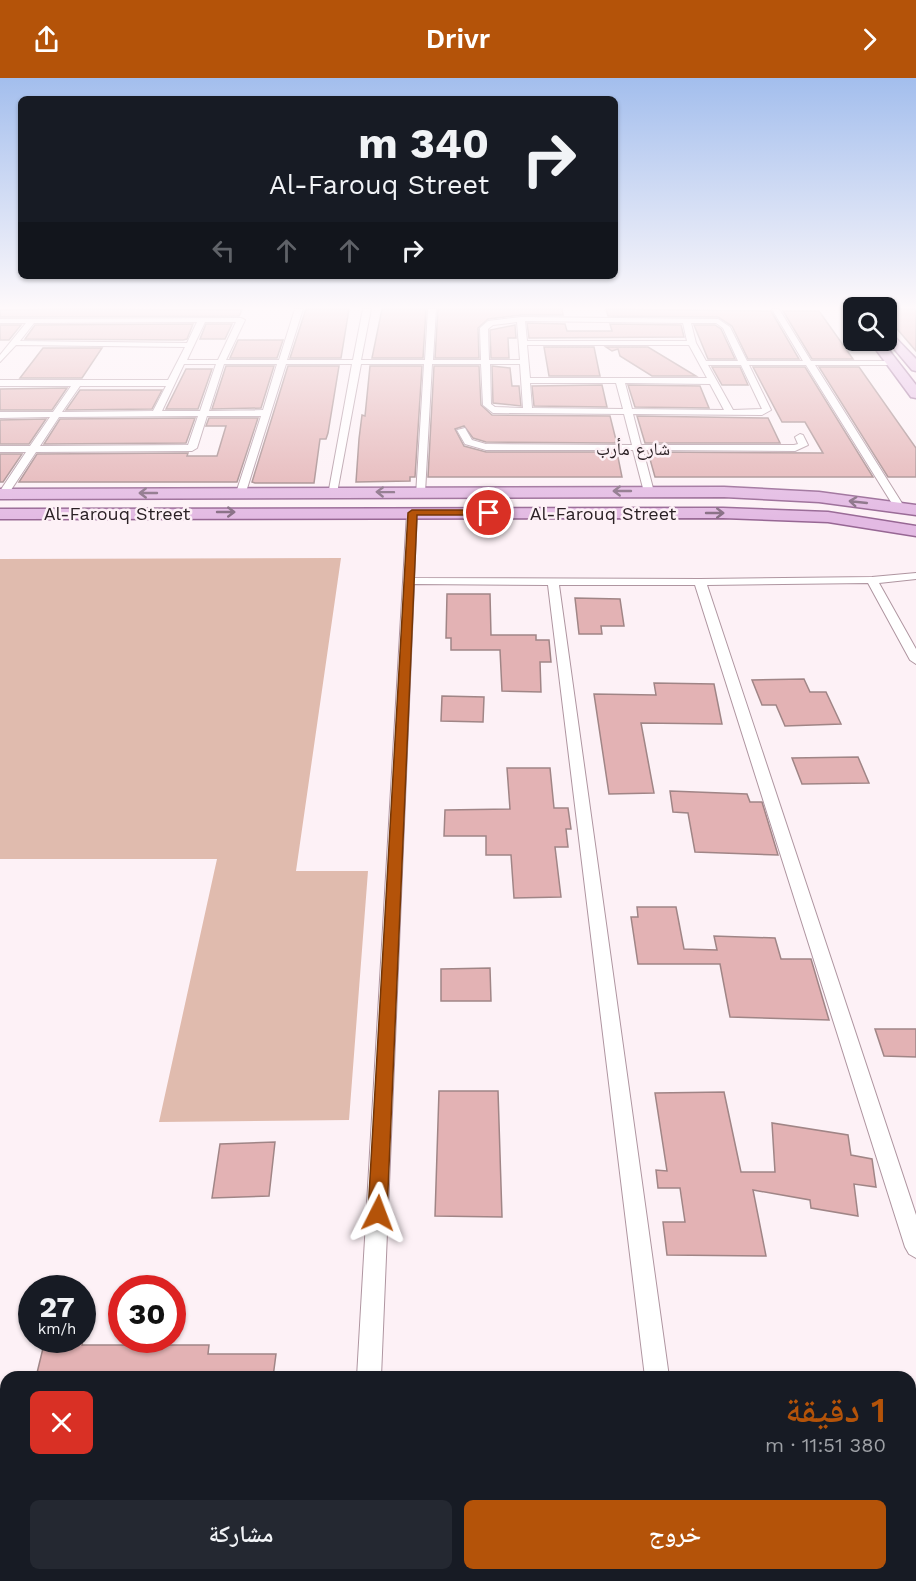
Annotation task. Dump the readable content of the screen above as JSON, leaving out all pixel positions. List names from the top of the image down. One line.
{"streets":{"main road":["Al-Farouq Street"],"street":["شارع مأرب"]},"page":{"header":"Drivr","turn":["340 m","Al-Farouq Street"],"speed":"27 km/h","limit":"30","heading":["1 دقيقة","380 m · 11:51"],"buttons":["خروج","مشاركة"]}}
